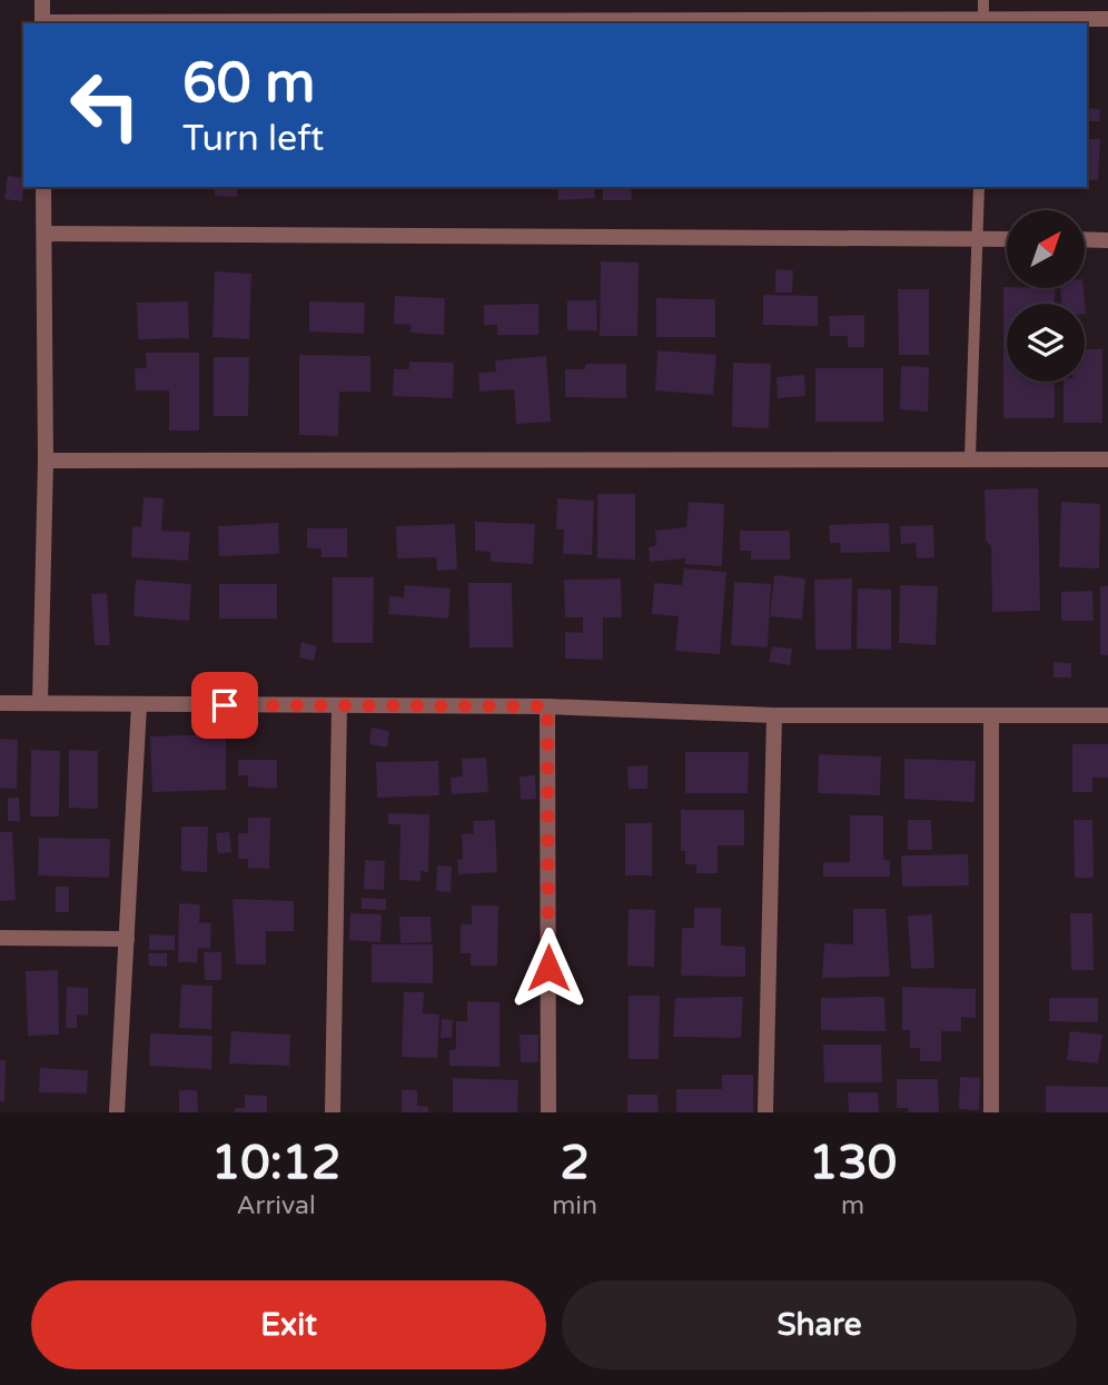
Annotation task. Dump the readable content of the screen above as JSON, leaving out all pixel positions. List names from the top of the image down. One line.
{"north":"top right","page":{"turn":["60 m","Turn left"],"eta":["10:12","Arrival","2","min","130","m"],"buttons":["Exit","Share"]}}
